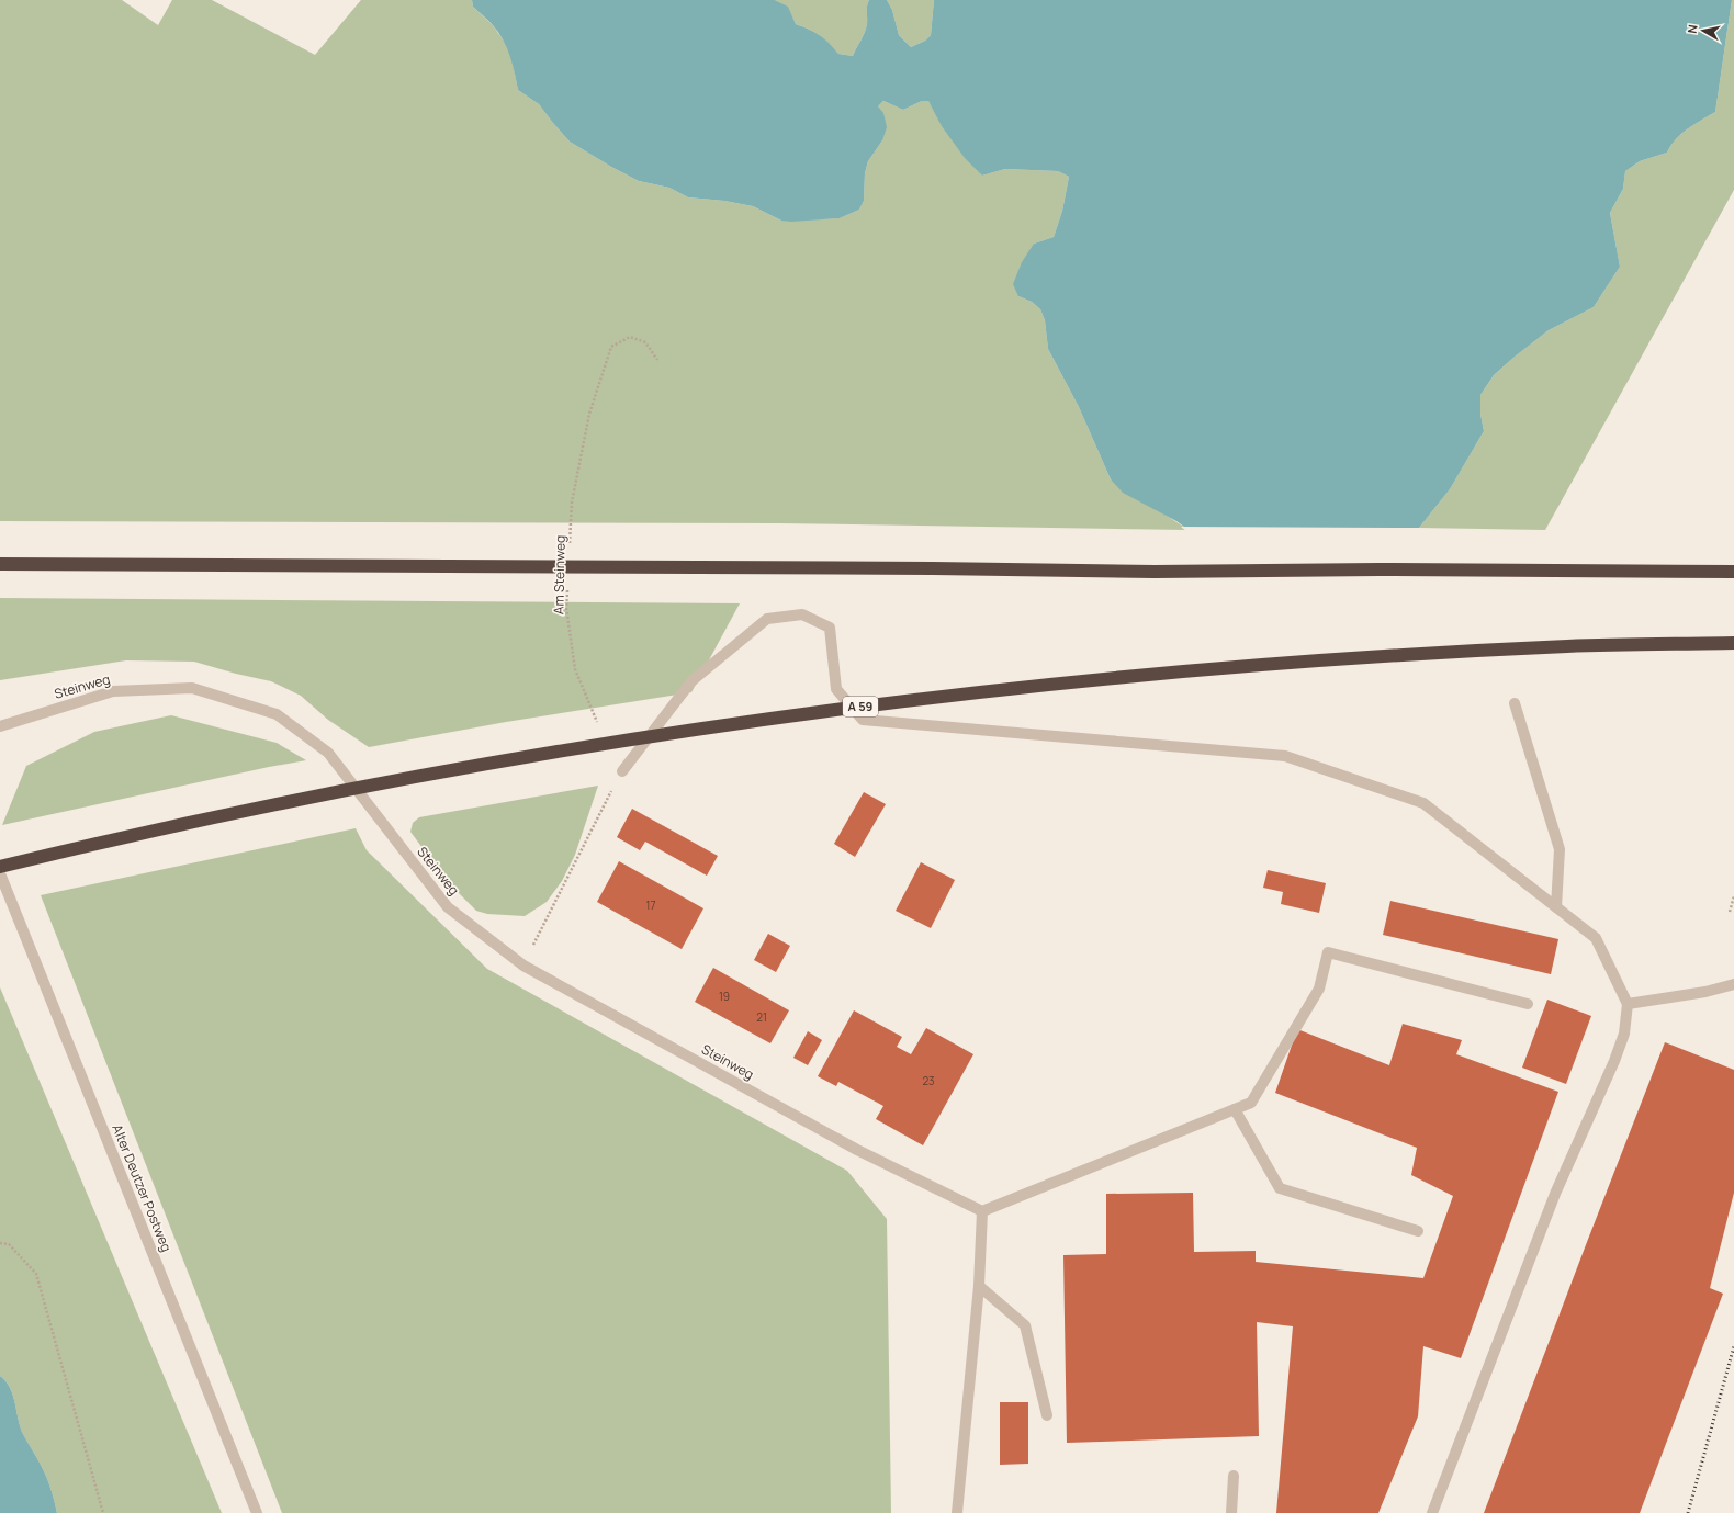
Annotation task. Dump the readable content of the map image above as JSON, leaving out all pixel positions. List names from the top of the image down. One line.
{"streets":{"highway":["A 59"],"street":["Steinweg","Alter Deutzer Postweg"],"path":["Am Steinweg"]},"house_numbers":["17","19","21","23"],"north":"left"}
